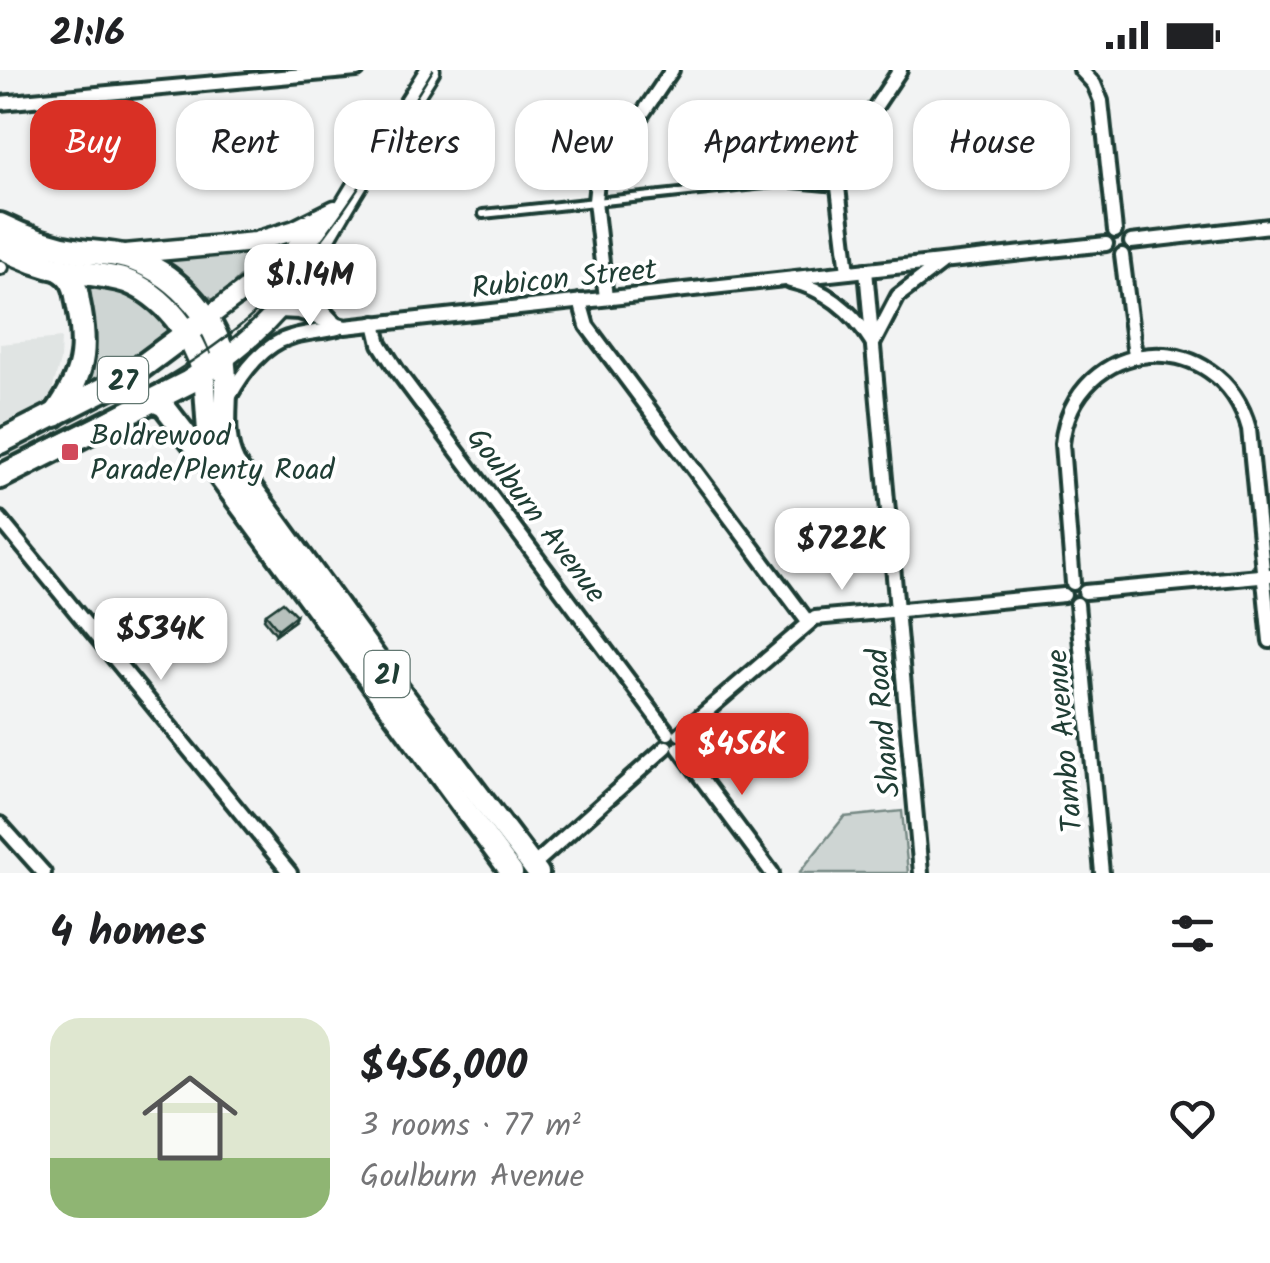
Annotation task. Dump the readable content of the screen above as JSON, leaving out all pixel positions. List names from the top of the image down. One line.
{"streets":{"highway":["27","21"],"street":["Rubicon Street","Goulburn Avenue","Shand Road","Tambo Avenue"]},"crossings":[["Rubicon Street","27"],["Rubicon Street","Goulburn Avenue"],["Rubicon Street","21"],["Rubicon Street","Shand Road"],["27","21"]],"places":{"transit":["Boldrewood Parade/Plenty Road"]},"page":{"status":"21:16","chip":["Buy","Rent","Filters","New","Apartment","House"],"price":["$1.14M","$722K","$534K","$456K"],"heading":"4 homes","list":[{"name":"$456,000","note":"3 rooms · 77 m² · Goulburn Avenue"}]}}
